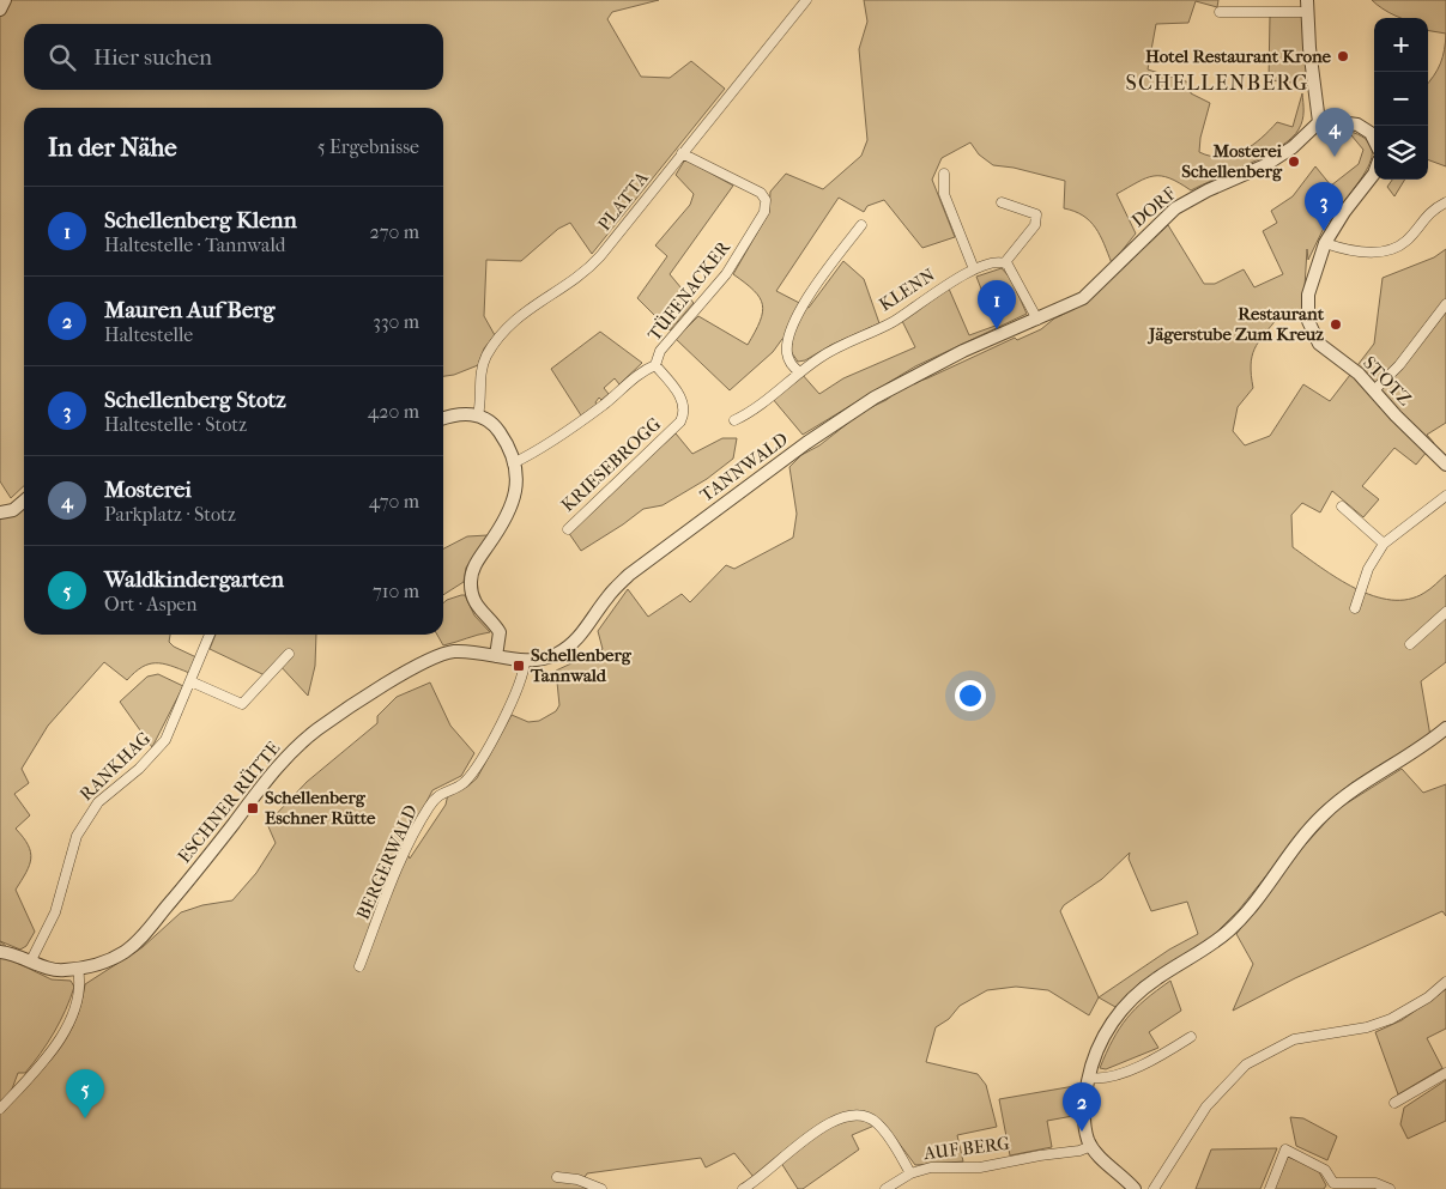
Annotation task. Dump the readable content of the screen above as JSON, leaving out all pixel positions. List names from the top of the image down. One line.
{"streets":{"street":["PLATTA","DORF","KLENN","TÜFENACKER","STOTZ","KRIESEBROGG","TANNWALD","RANKHAG","ESCHNER RÜTTE","BERGERWALD","AUF BERG"]},"crossings":[["PLATTA","TÜFENACKER"],["DORF","TANNWALD"],["TÜFENACKER","KRIESEBROGG"],["TANNWALD","ESCHNER RÜTTE"],["TANNWALD","BERGERWALD"],["RANKHAG","ESCHNER RÜTTE"]],"districts":["SCHELLENBERG"],"places":{"other":["Hotel Restaurant Krone","Mosterei Schellenberg","Restaurant Jägerstube Zum Kreuz"],"transit":["Schellenberg Tannwald","Schellenberg Eschner Rütte"]},"page":{"map_buttons":["+","−"],"search":"Hier suchen","pins":["4","3","1","5","2"],"heading":["In der Nähe","5 Ergebnisse"],"list":[{"mark":"1","name":"Schellenberg Klenn","note":"Haltestelle · Tannwald","value":"270 m"},{"mark":"2","name":"Mauren Auf Berg","note":"Haltestelle","value":"330 m"},{"mark":"3","name":"Schellenberg Stotz","note":"Haltestelle · Stotz","value":"420 m"},{"mark":"4","name":"Mosterei","note":"Parkplatz · Stotz","value":"470 m"},{"mark":"5","name":"Waldkindergarten","note":"Ort · Aspen","value":"710 m"}]}}
